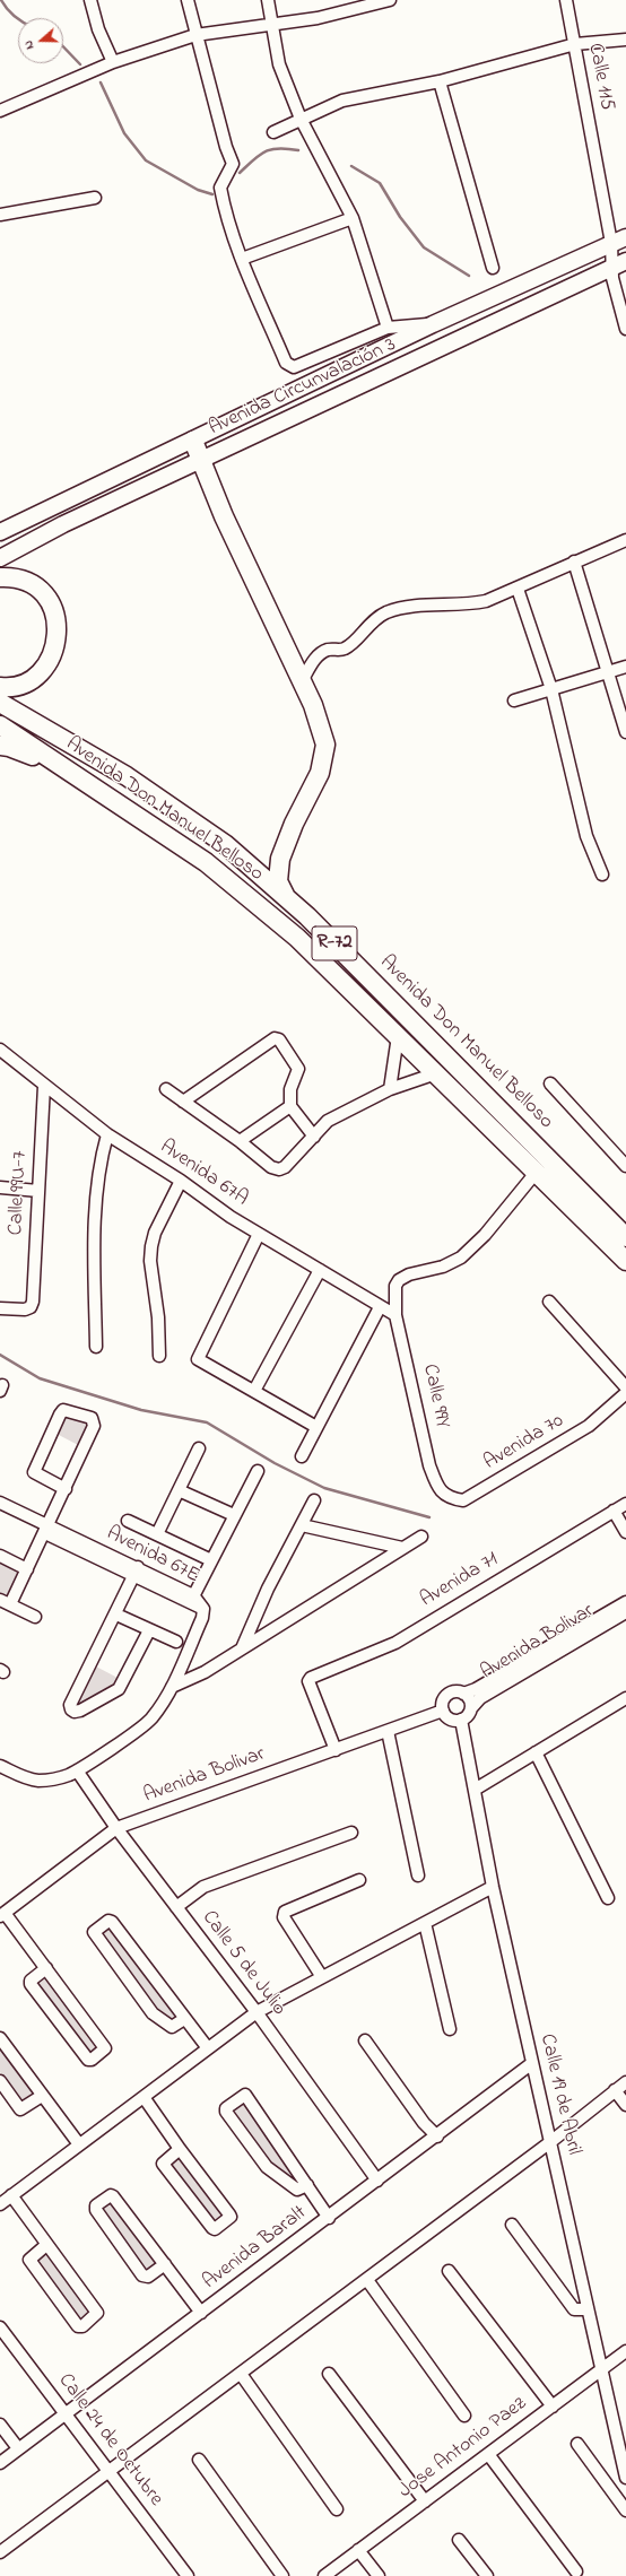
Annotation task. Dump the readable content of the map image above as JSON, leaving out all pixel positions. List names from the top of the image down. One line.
{"streets":{"main road":["Avenida Circunvalación 3","Avenida Don Manuel Belloso","R-72"],"street":["Calle 115","Avenida 67A","Calle 99U-7","Calle 99Y","Avenida 70","Avenida 67E","Avenida 71","Avenida Bolivar","Calle 5 de Julio","Calle 19 de Abril","Avenida Baralt","Calle 24 de Octubre","Jose Antonio Paez"]},"crossings":[["Calle 115","Avenida Circunvalación 3"],["Avenida Don Manuel Belloso","Calle 99Y"],["Avenida 67A","Calle 99U-7"],["Avenida 67A","Calle 99Y"],["Calle 99Y","Avenida 70"],["Avenida 71","Avenida Bolivar"],["Avenida Bolivar","Calle 5 de Julio"],["Avenida Bolivar","Calle 19 de Abril"],["Calle 5 de Julio","Avenida Baralt"],["Calle 19 de Abril","Avenida Baralt"],["Calle 19 de Abril","Jose Antonio Paez"],["Avenida Baralt","Calle 24 de Octubre"]],"north":"left"}
